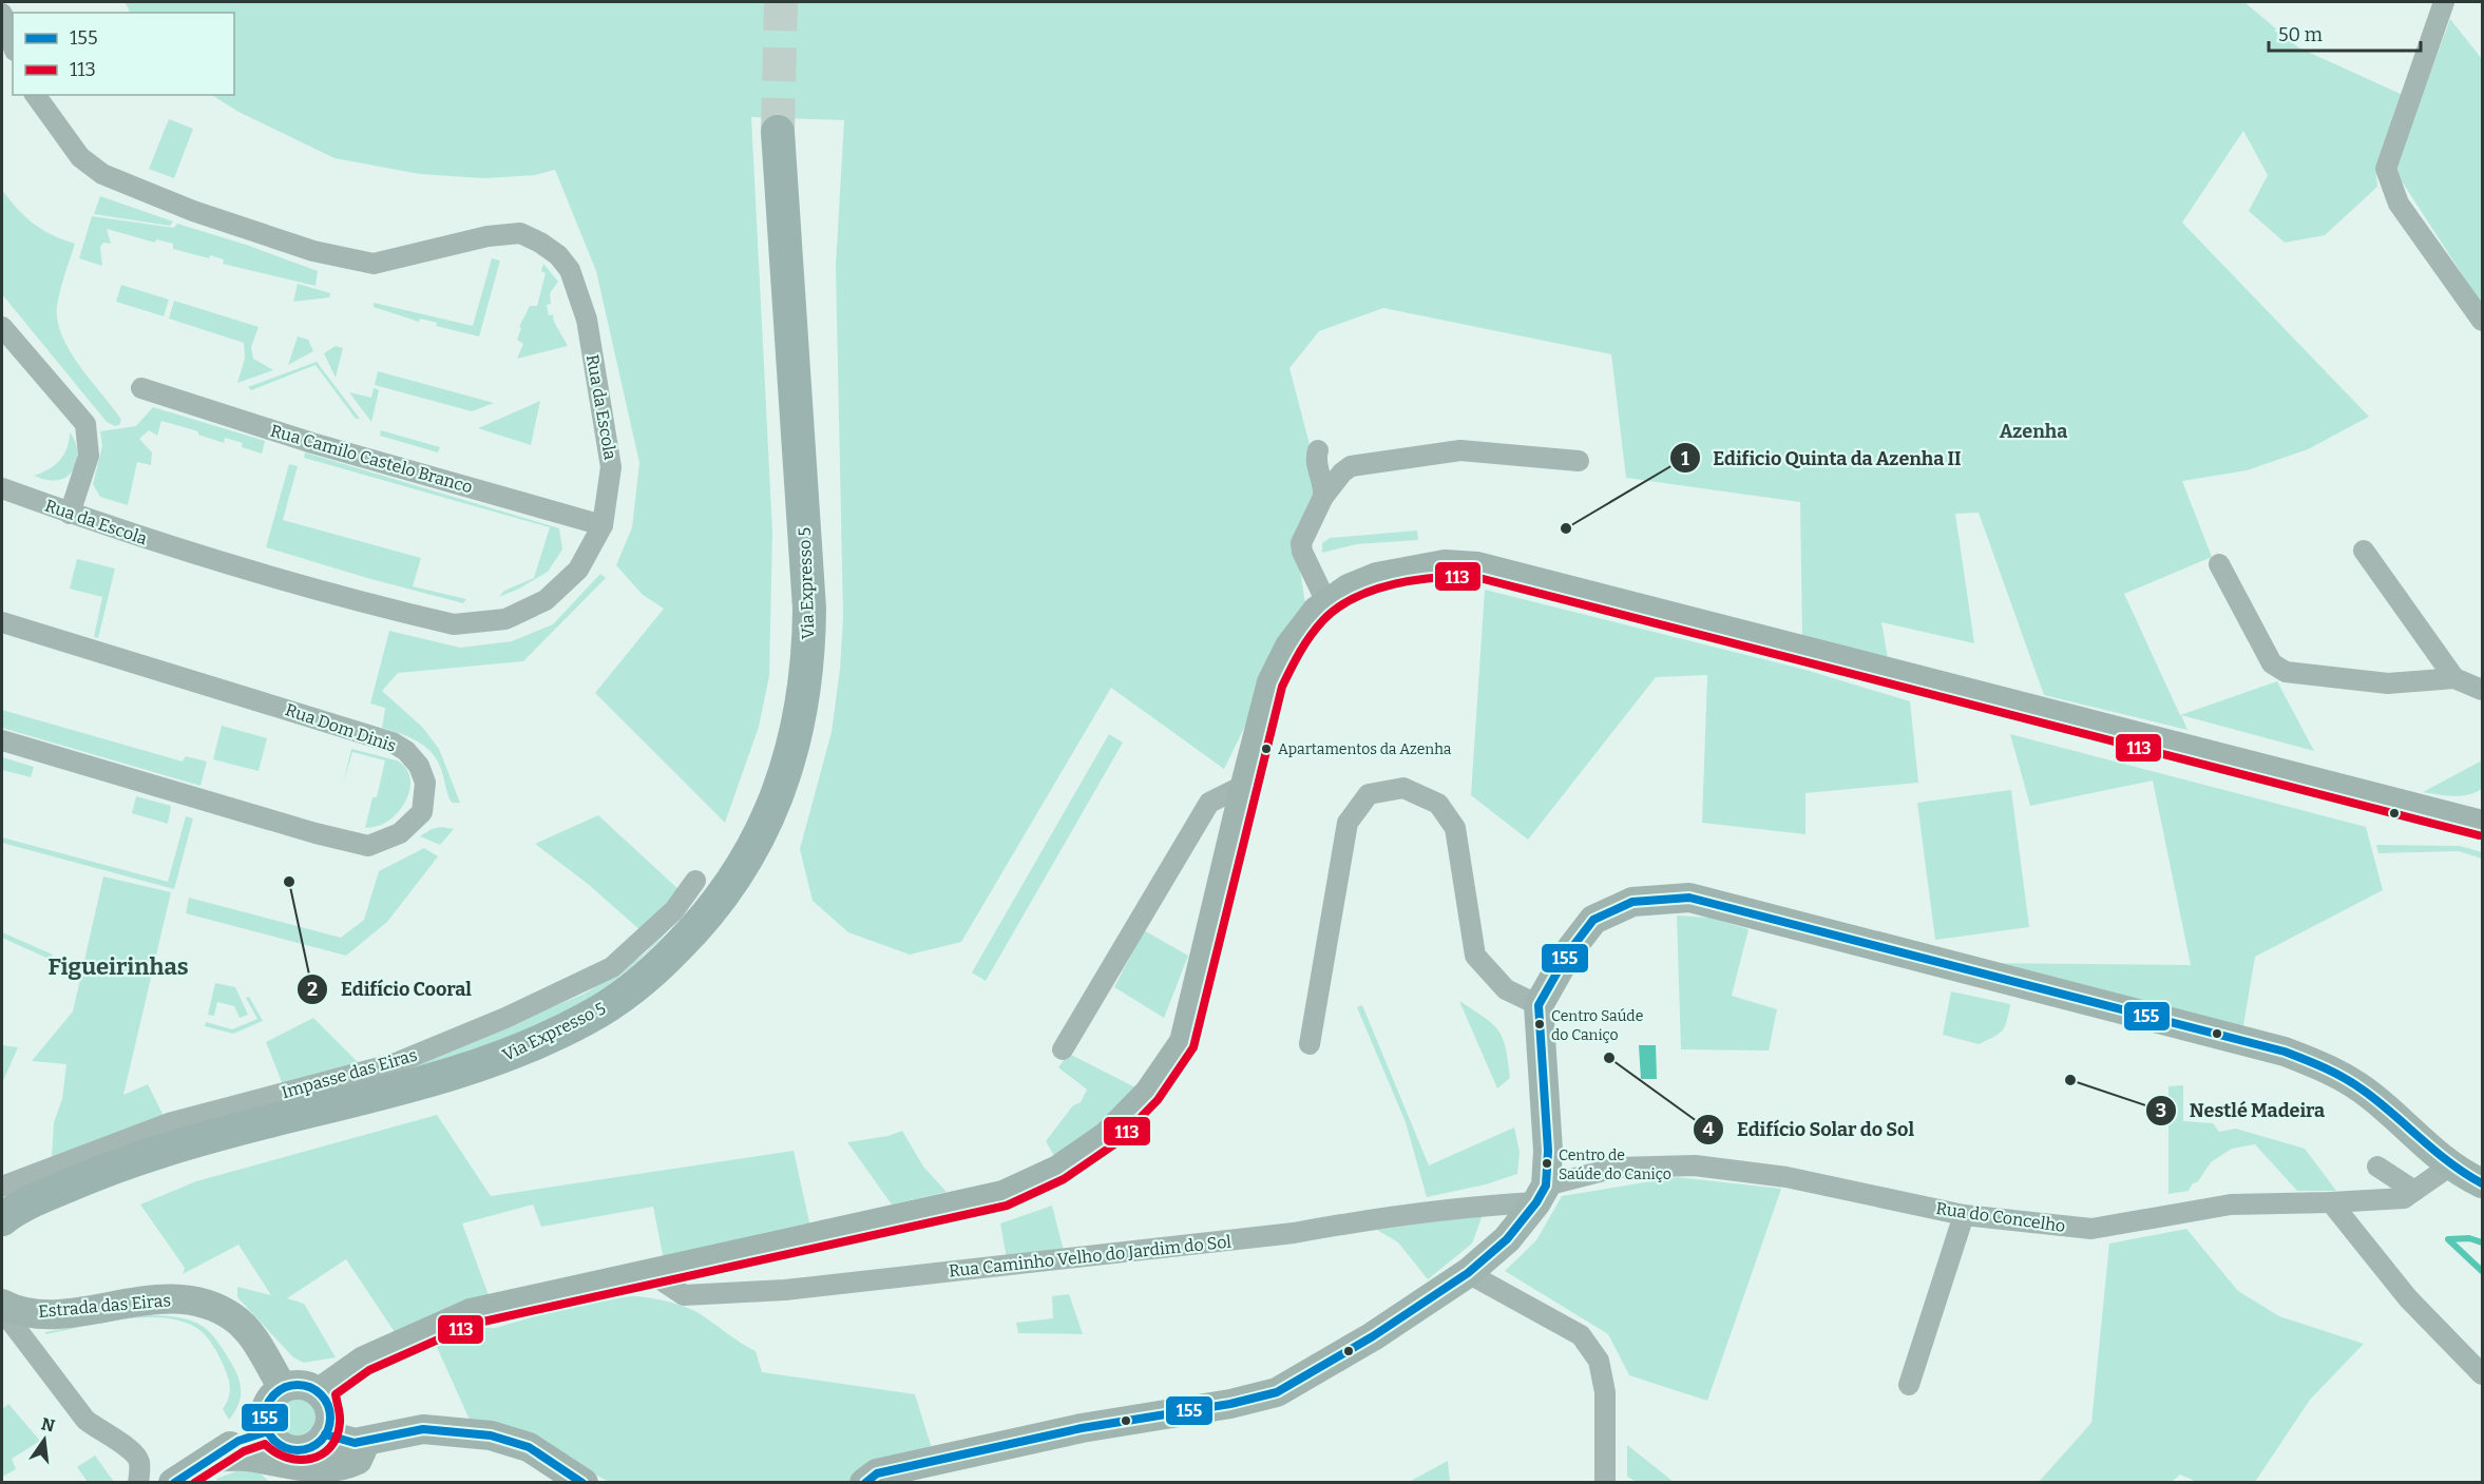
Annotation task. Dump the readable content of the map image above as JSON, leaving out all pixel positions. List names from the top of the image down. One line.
{"streets":{"main road":["Via Expresso 5","Estrada das Eiras"],"street":["Rua da Escola","Rua Camilo Castelo Branco","Rua Dom Dinis","Impasse das Eiras","Rua do Concelho","Rua Caminho Velho do Jardim do Sol"]},"crossings":[["Rua da Escola","Rua Camilo Castelo Branco"],["Rua do Concelho","Rua Caminho Velho do Jardim do Sol"]],"districts":["Azenha","Figueirinhas"],"places":["Edificio Quinta da Azenha II","Apartamentos da Azenha","Edifício Cooral","Centro Saúde do Caniço","Edifício Solar do Sol","Nestlé Madeira","Centro de Saúde do Caniço"],"lines":["transit line 113","transit line 155"],"legend":["155","113"],"scale_bar":"50 m","north":"top"}
